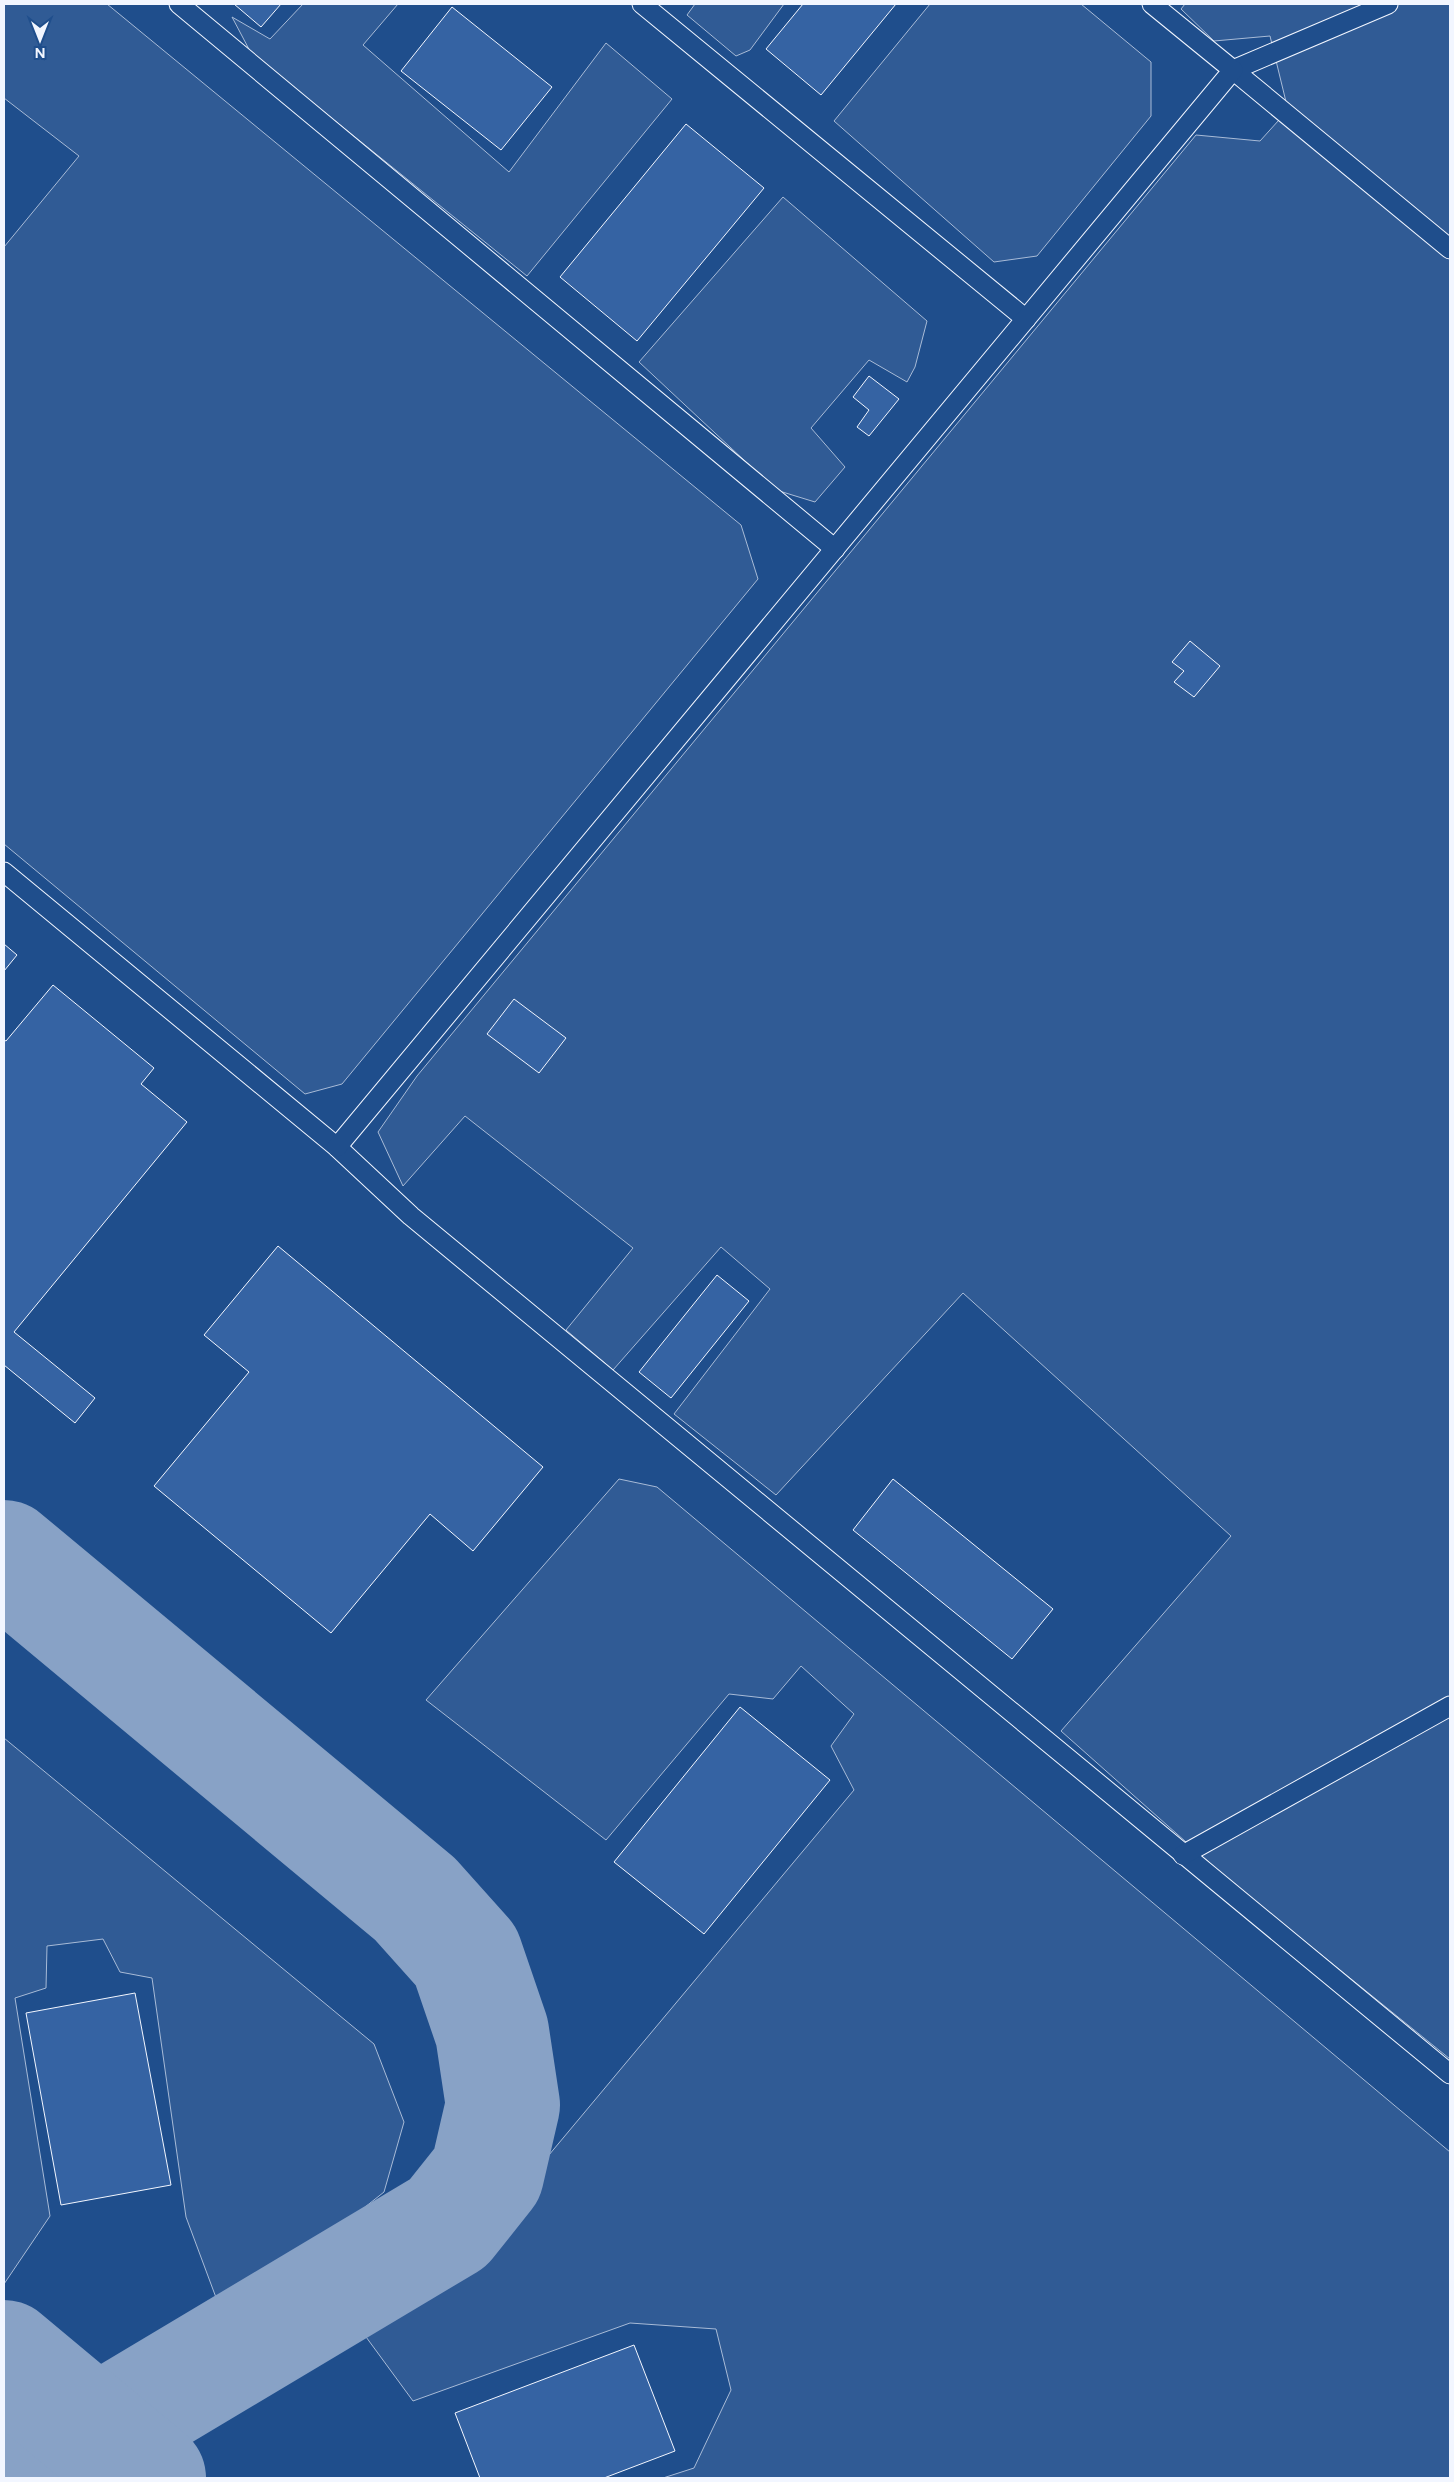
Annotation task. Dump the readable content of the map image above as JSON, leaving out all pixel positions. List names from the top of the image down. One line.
{"north":"bottom"}
